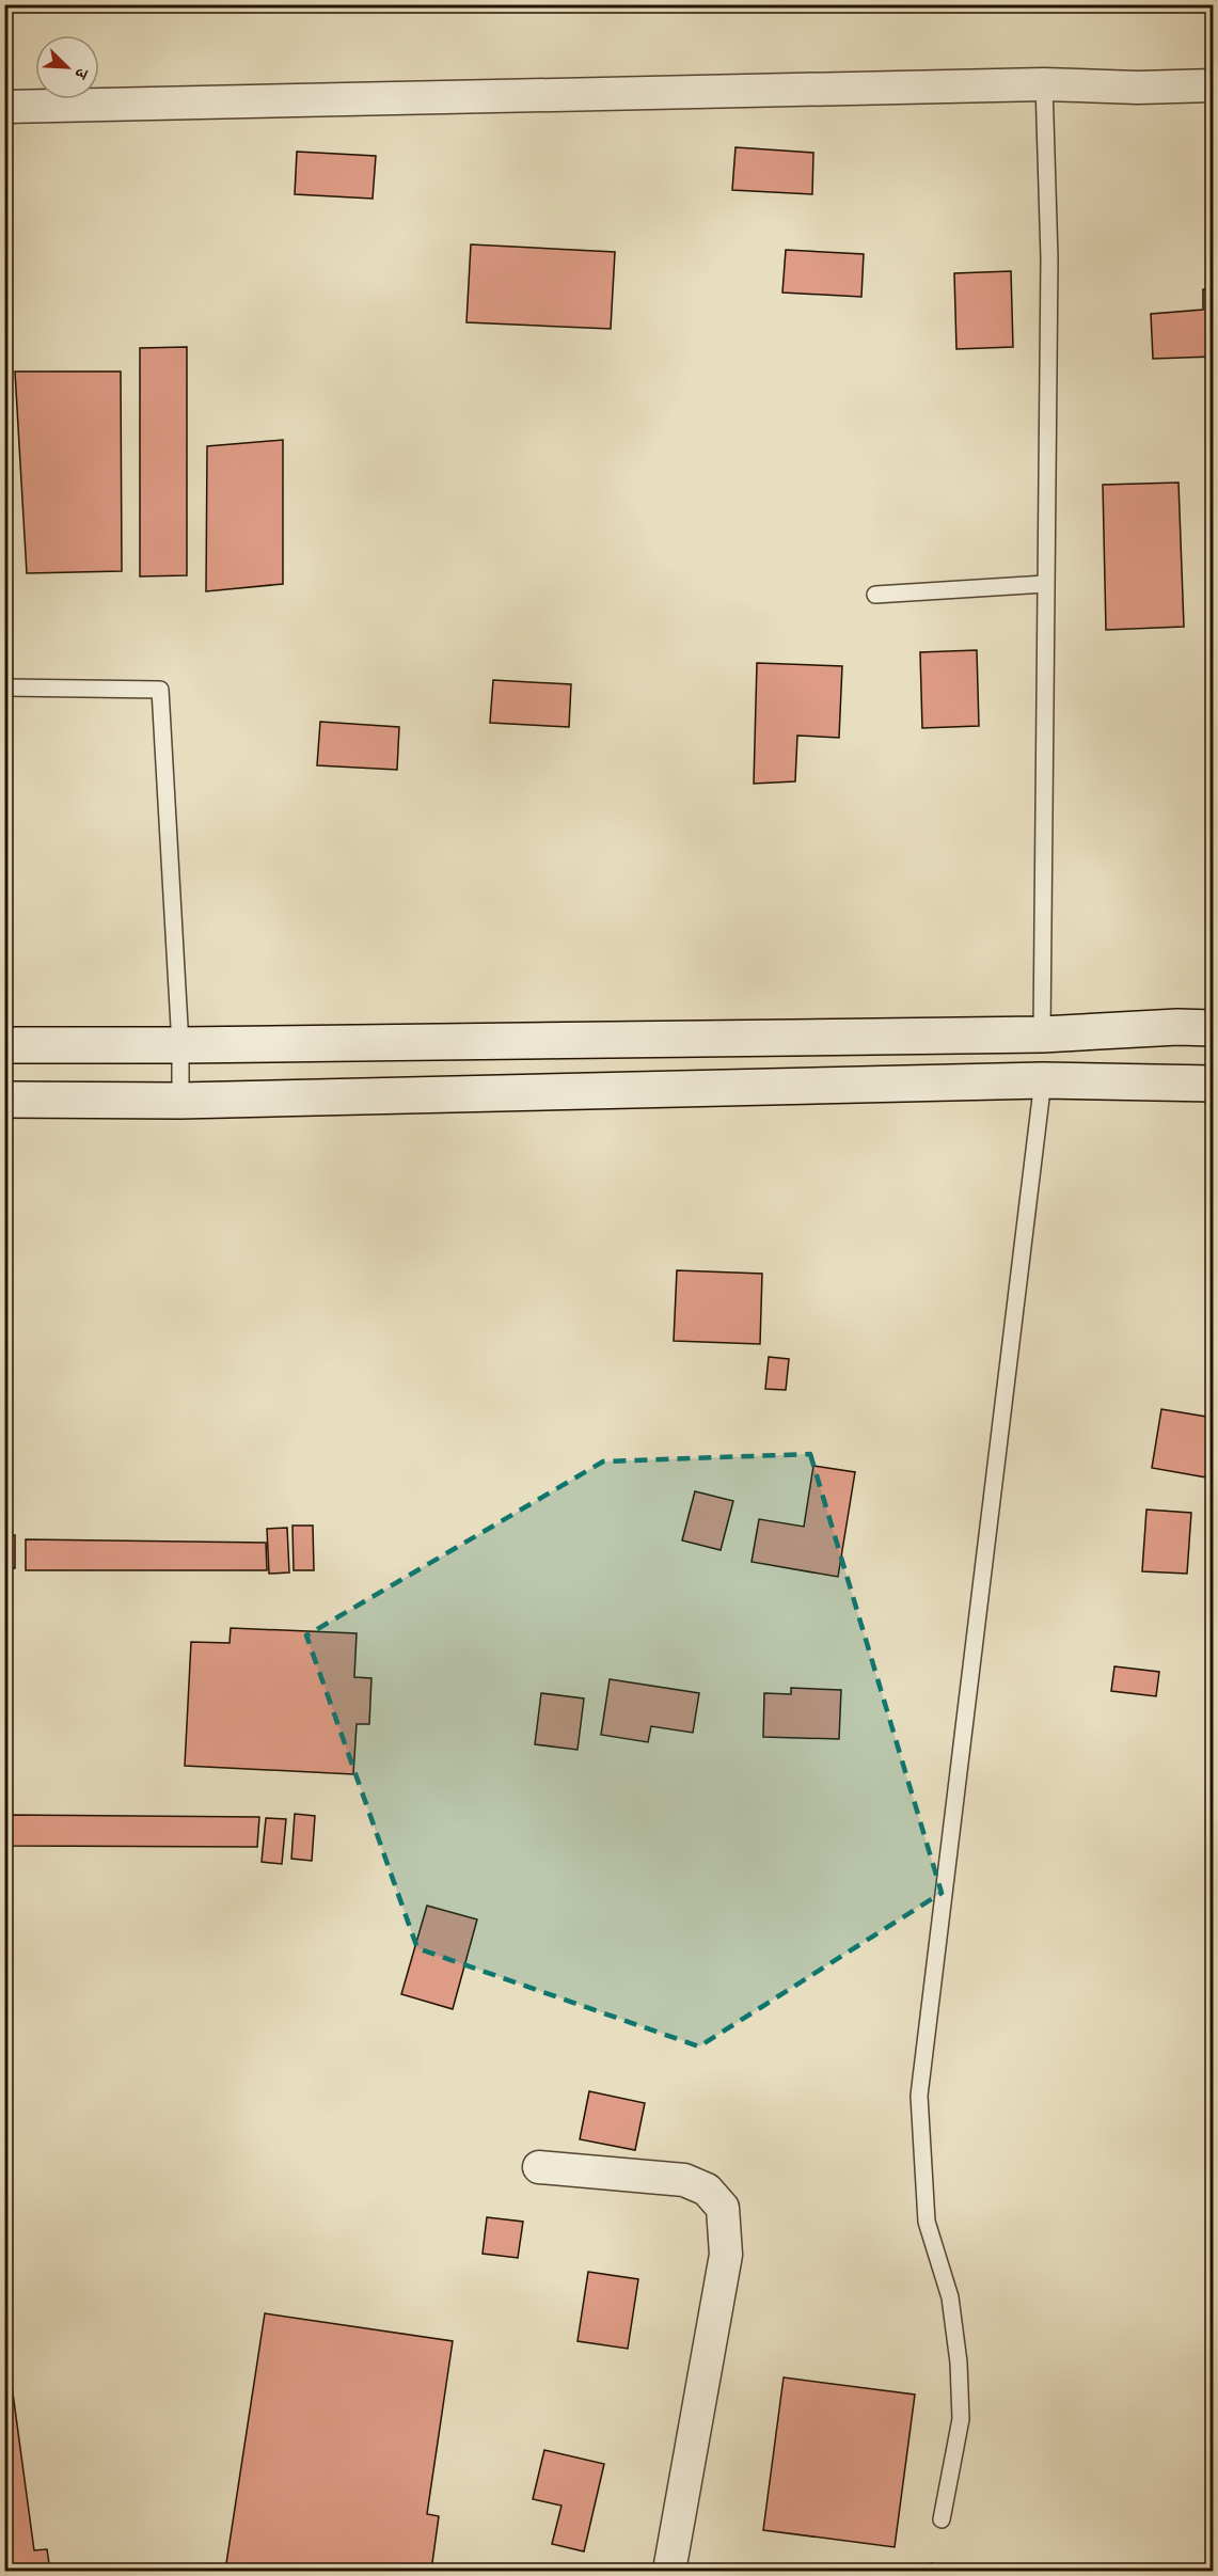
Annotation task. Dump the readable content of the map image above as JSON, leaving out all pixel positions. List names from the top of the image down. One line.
{"north":"bottom right"}
